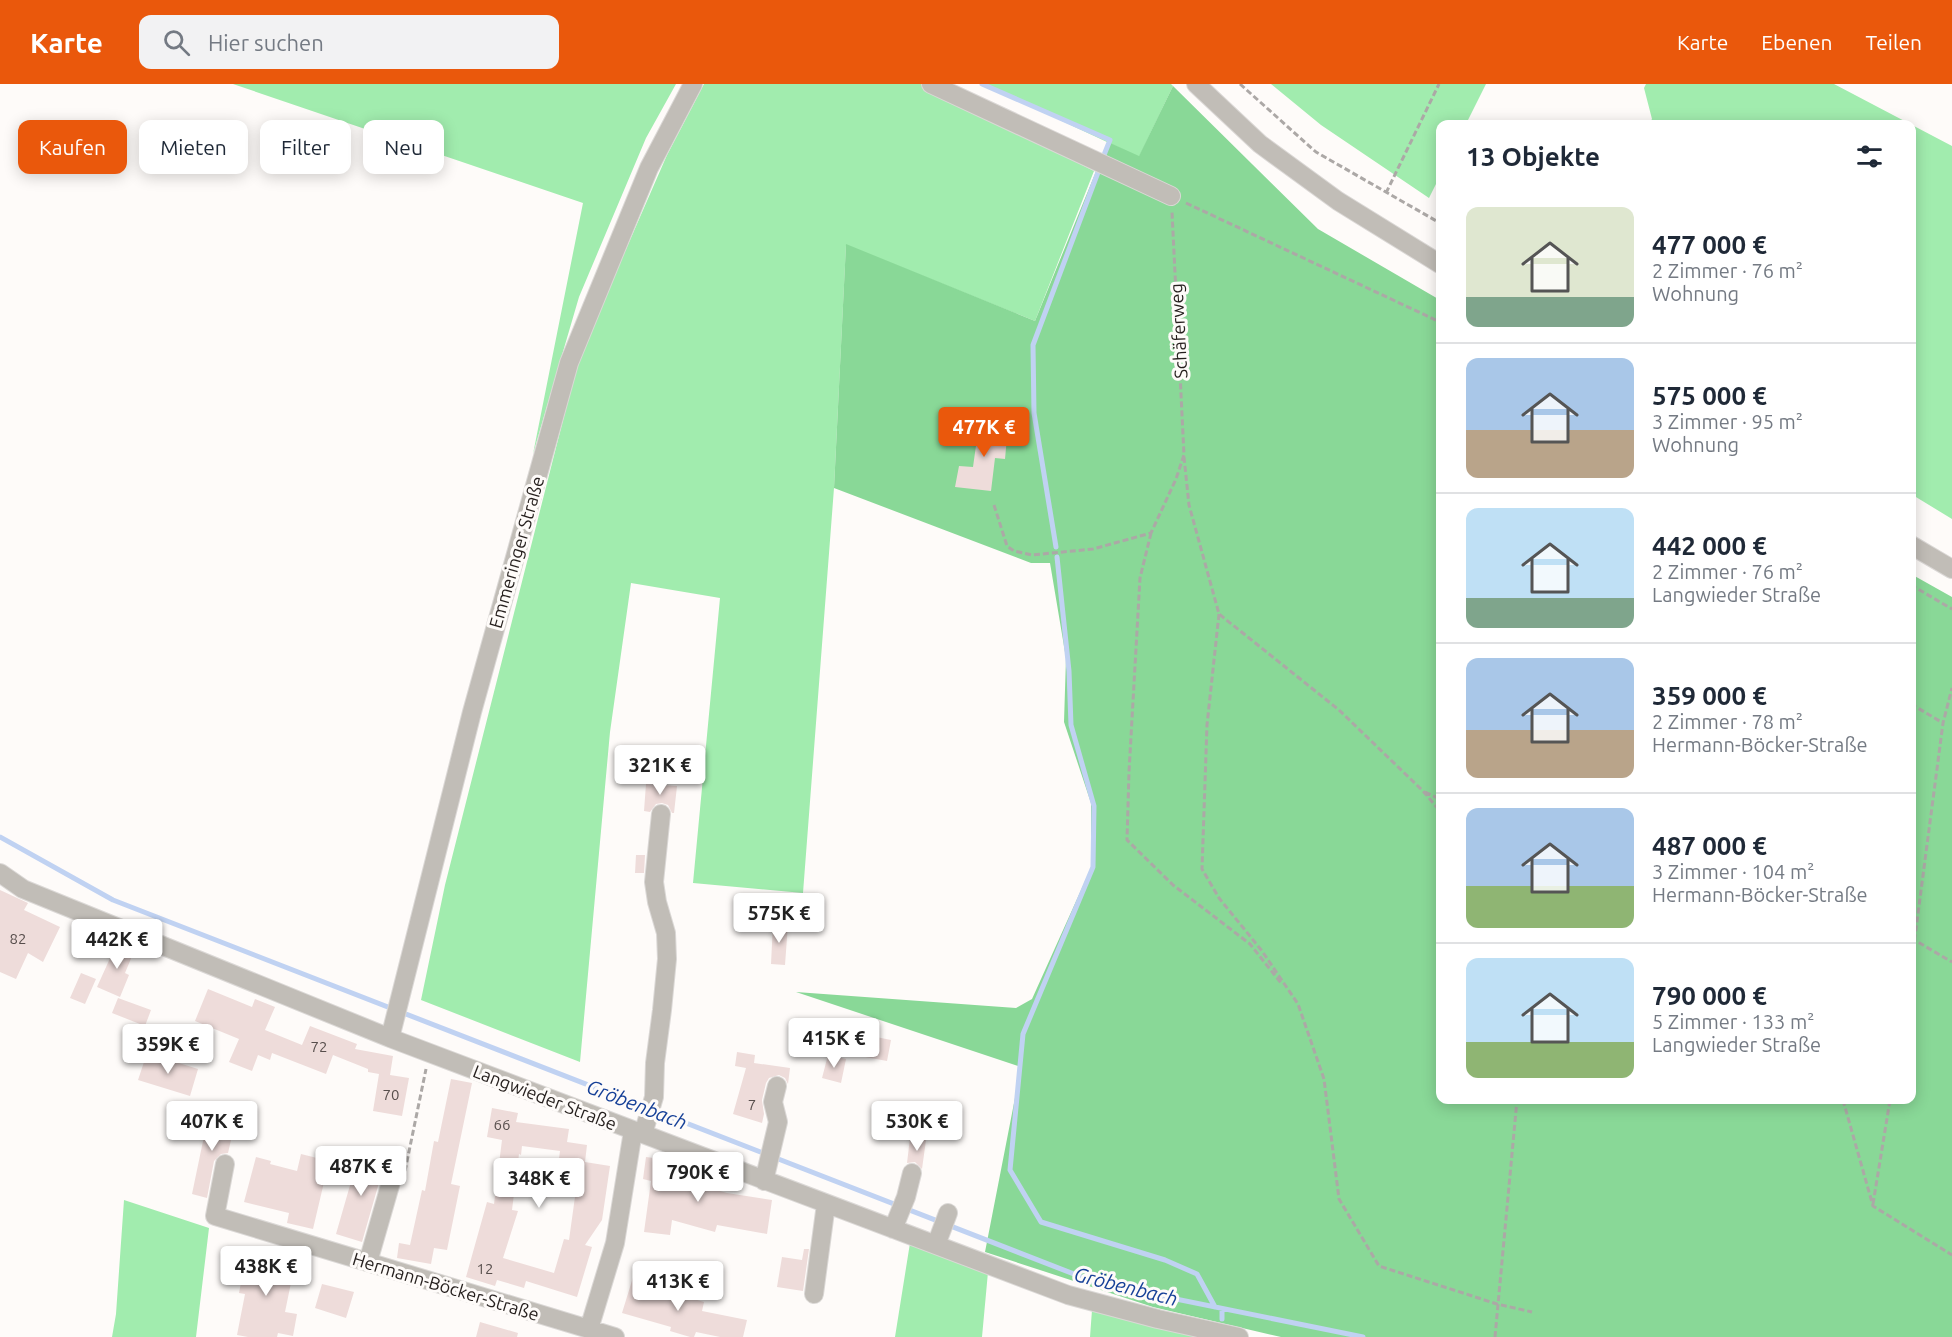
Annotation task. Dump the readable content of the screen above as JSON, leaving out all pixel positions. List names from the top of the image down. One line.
{"streets":{"street":["Emmeringer Straße","Langwieder Straße","Hermann-Böcker-Straße"],"path":["Schäferweg"]},"crossings":[["Emmeringer Straße","Langwieder Straße"]],"water":["Gröbenbach"],"house_numbers":["82","72","70","7","66","12"],"page":{"header":"Karte","search":"Hier suchen","nav":["Karte","Ebenen","Teilen"],"chip":["Kaufen","Mieten","Filter","Neu"],"heading":"13 Objekte","list":[{"name":"477 000 €","note":"2 Zimmer · 76 m² · Wohnung"},{"name":"575 000 €","note":"3 Zimmer · 95 m² · Wohnung"},{"name":"442 000 €","note":"2 Zimmer · 76 m² · Langwieder Straße"},{"name":"359 000 €","note":"2 Zimmer · 78 m² · Hermann-Böcker-Straße"},{"name":"487 000 €","note":"3 Zimmer · 104 m² · Hermann-Böcker-Straße"},{"name":"790 000 €","note":"5 Zimmer · 133 m² · Langwieder Straße"}],"price":["477K €","321K €","575K €","442K €","415K €","359K €","407K €","530K €","487K €","790K €","348K €","438K €","413K €"]}}
